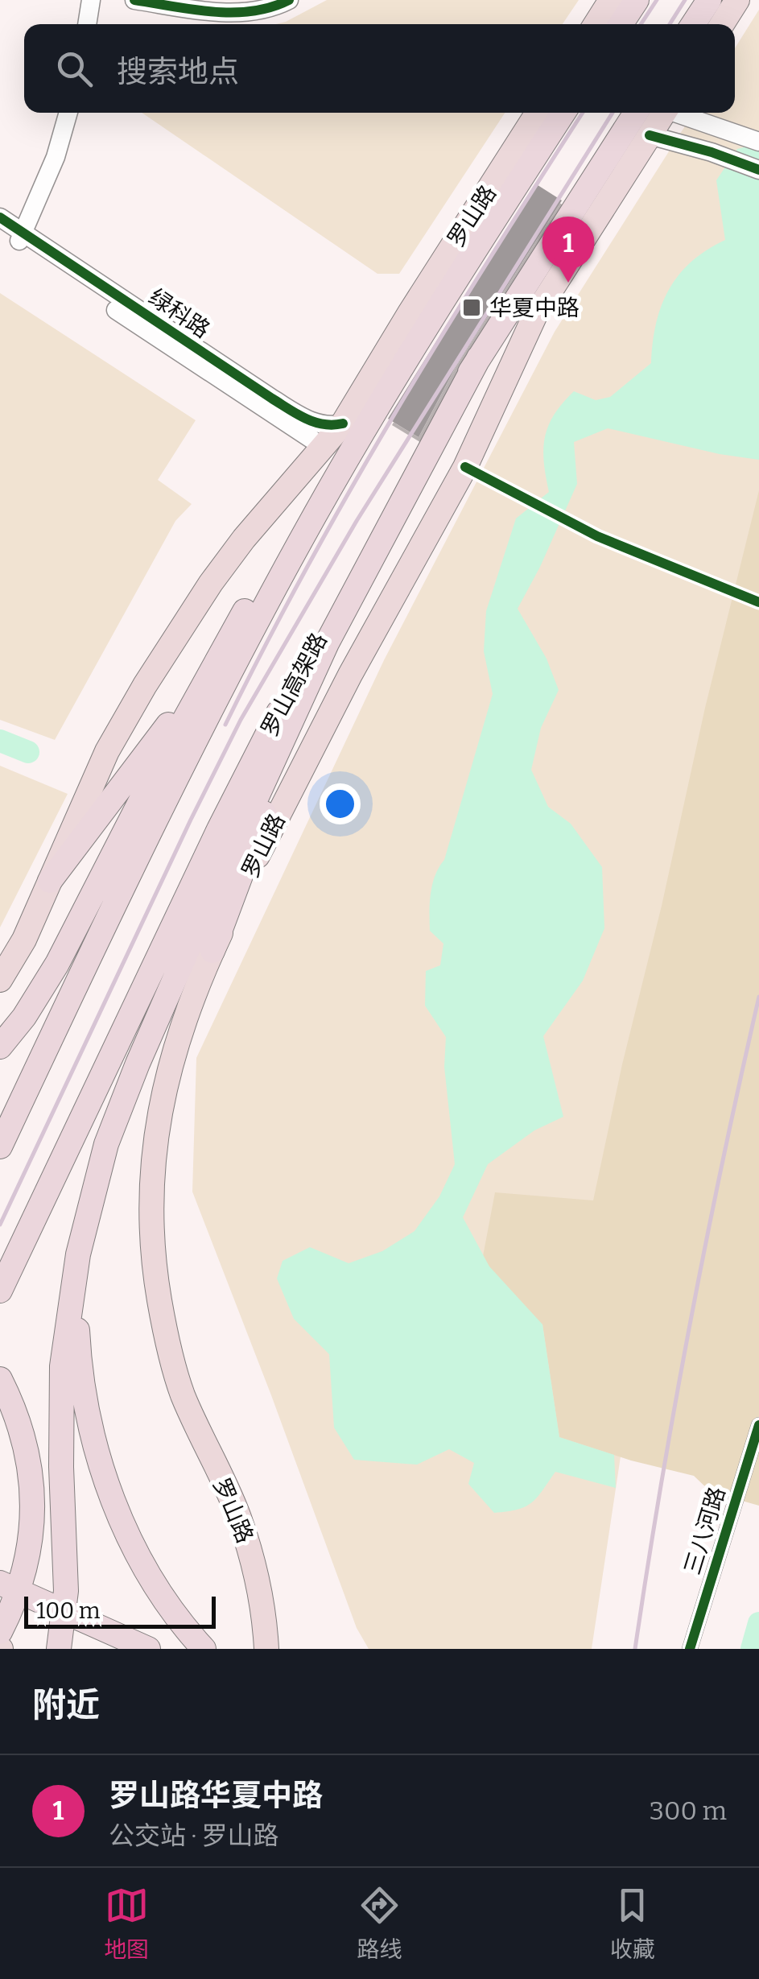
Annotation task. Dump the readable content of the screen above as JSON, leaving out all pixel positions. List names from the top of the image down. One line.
{"streets":{"highway":["罗山高架路"],"main road":["罗山路"],"street":["绿科路","三八河路"]},"crossings":[["罗山路","绿科路"]],"places":{"transit":["华夏中路"]},"scale_bar":"100 m","page":{"search":"搜索地点","pins":"1","scale":"100 m","heading":"附近","list":[{"mark":"1","name":"罗山路华夏中路","note":"公交站 · 罗山路","value":"300 m"}],"nav":["地图","路线","收藏"]}}
